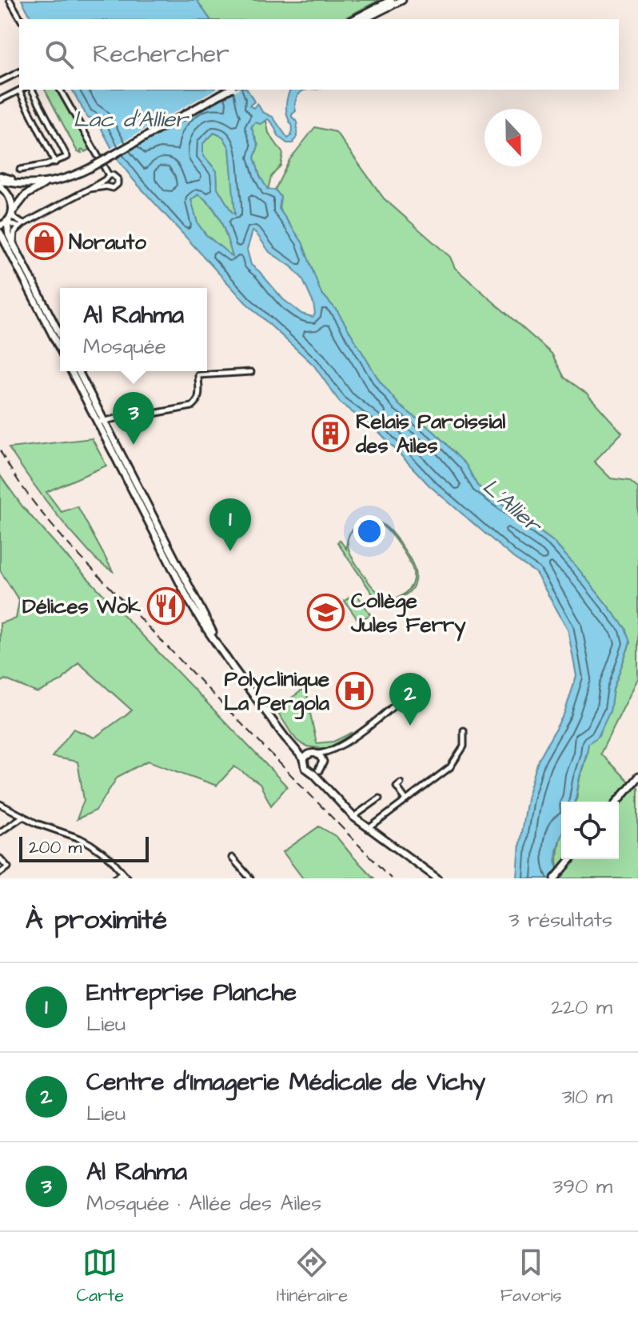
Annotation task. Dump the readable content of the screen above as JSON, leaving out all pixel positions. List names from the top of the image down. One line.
{"water":["Lac d'Allier","L'Allier"],"places":{"shop":["Norauto"],"building":["Relais Paroissial des Ailes"],"restaurant":["Délices Wok"],"school or university":["Collège Jules Ferry"],"hospital":["Polyclinique La Pergola"]},"scale_bar":"200 m","north":"bottom","page":{"search":"Rechercher","popup":["Al Rahma","Mosquée"],"pins":["3","1","2"],"scale":"200 m","heading":["À proximité","3 résultats"],"list":[{"mark":"1","name":"Entreprise Planche","note":"Lieu","value":"220 m"},{"mark":"2","name":"Centre d'Imagerie Médicale de Vichy","note":"Lieu","value":"310 m"},{"mark":"3","name":"Al Rahma","note":"Mosquée · Allée des Ailes","value":"390 m"}],"nav":["Carte","Itinéraire","Favoris"]}}
